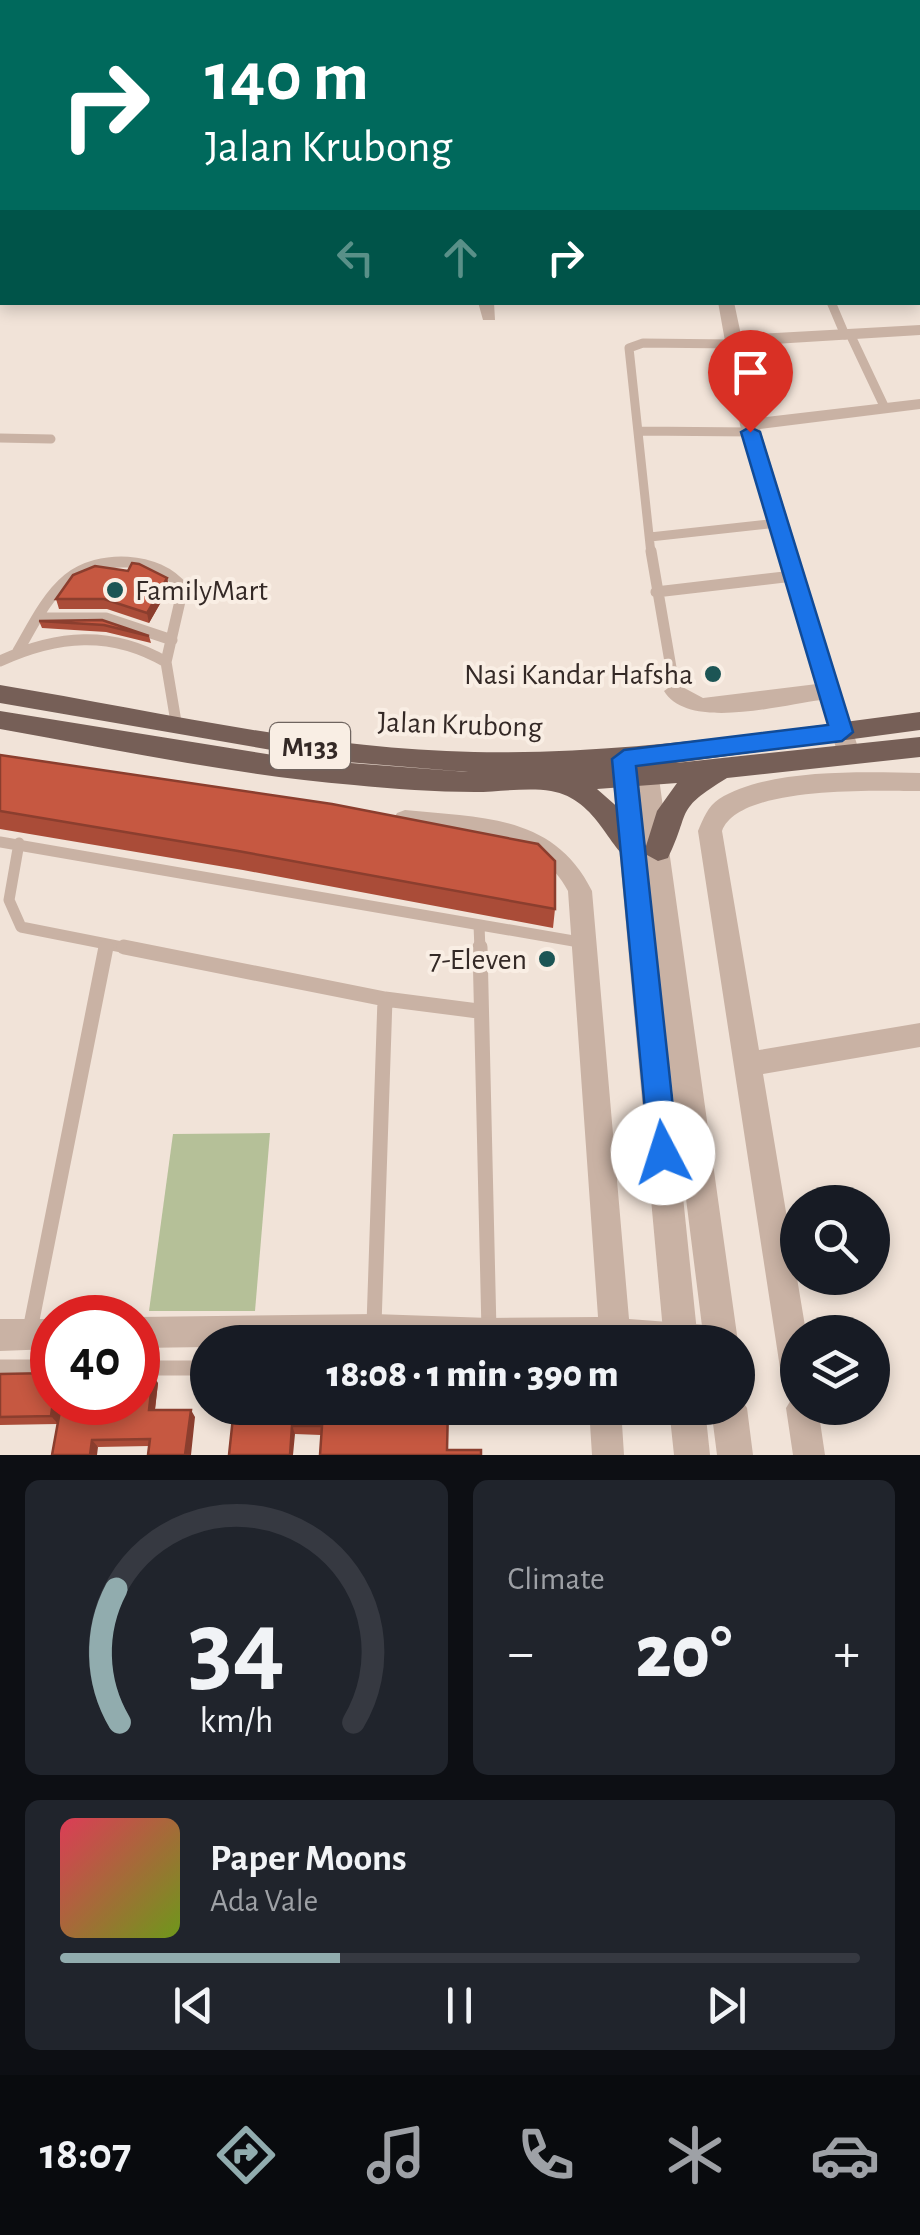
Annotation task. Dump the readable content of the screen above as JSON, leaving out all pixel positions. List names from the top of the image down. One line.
{"streets":{"main road":["Jalan Krubong","M133"]},"places":["FamilyMart","Nasi Kandar Hafsha","7-Eleven"],"page":{"turn":["140 m","Jalan Krubong"],"limit":"40","trip":"18:08 · 1 min · 390 m","tile":"Climate","heat":["−","20°","+"],"song":["Paper Moons","Ada Vale"],"tabs":"18:07","gauge":["34","km/h"]}}
